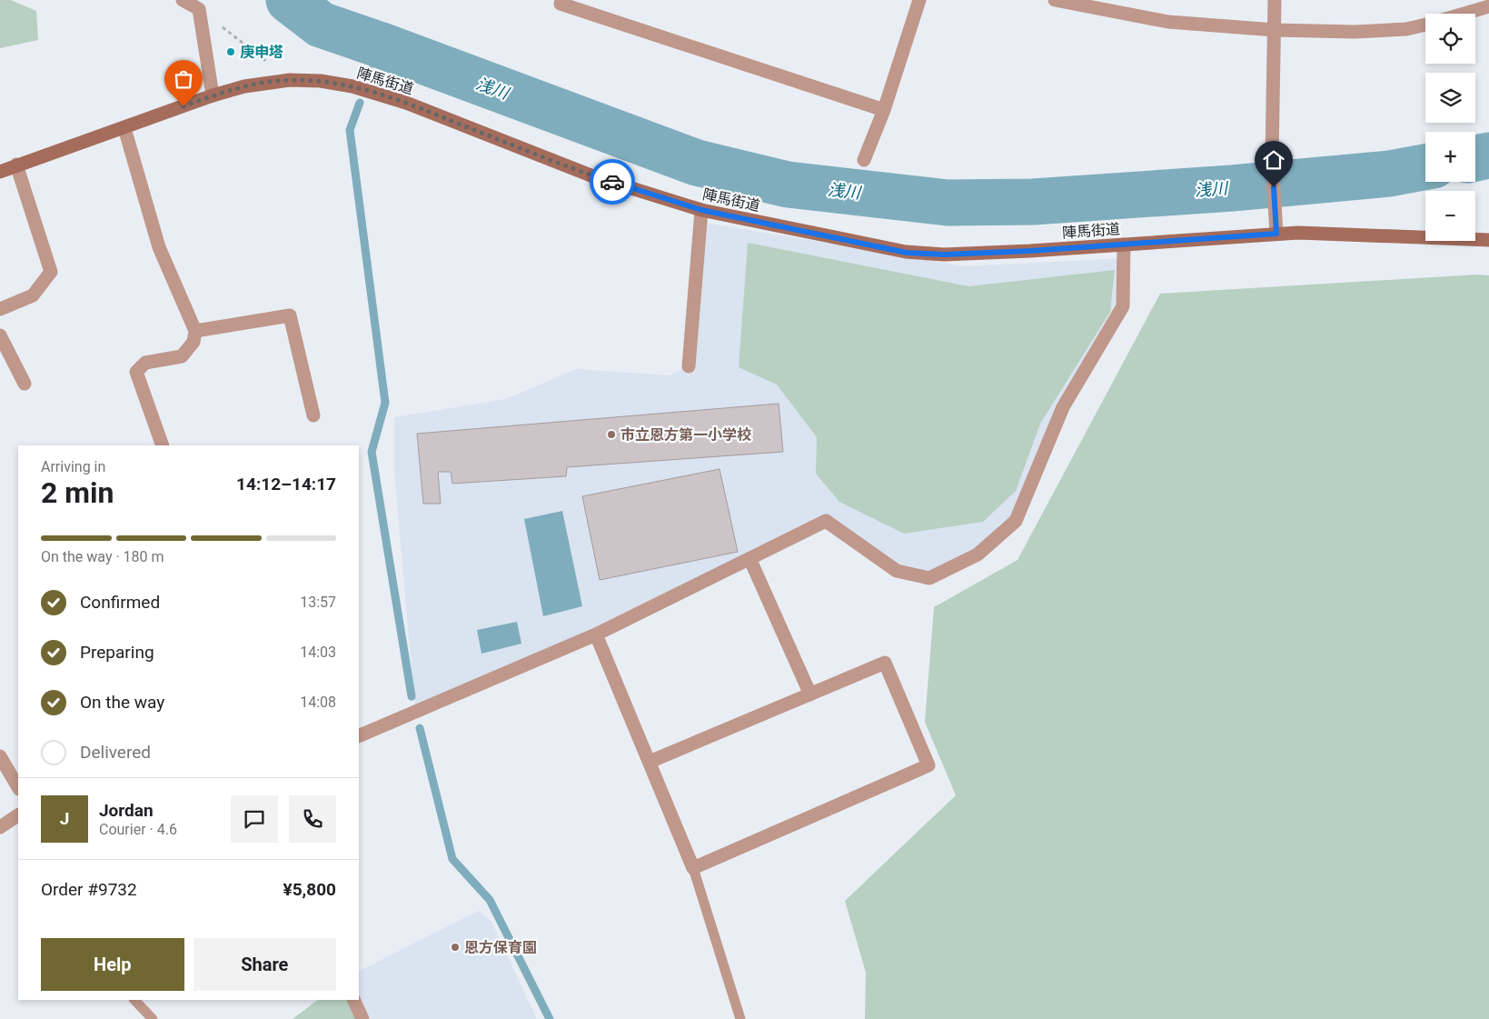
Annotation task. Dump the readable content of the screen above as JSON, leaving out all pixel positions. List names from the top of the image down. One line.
{"streets":{"main road":["陣馬街道"]},"water":["浅川"],"places":["庚申塔","市立恩方第一小学校","恩方保育園"],"page":{"map_buttons":["+","−"],"heading":["2 min","Arriving in","14:12–14:17"],"panel":["Jordan","Courier · 4.6","Order #9732","¥5,800"],"bar":"On the way · 180 m","list":[["Confirmed","13:57"],["Preparing","14:03"],["On the way","14:08"],"Delivered"],"round":"J","buttons":["Help","Share"]}}
